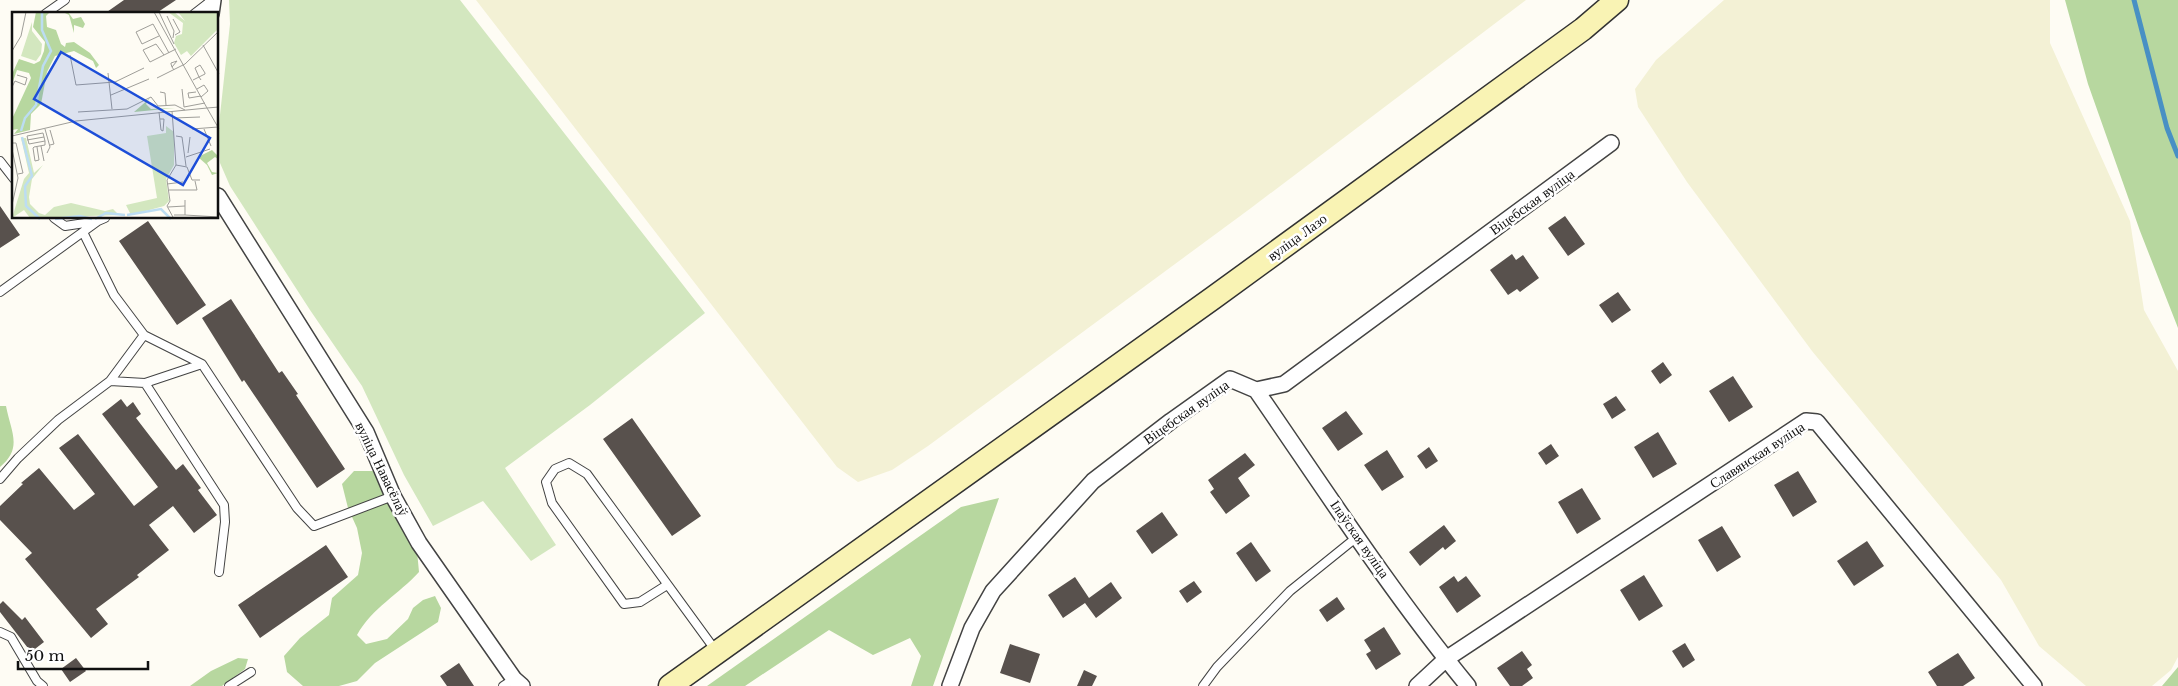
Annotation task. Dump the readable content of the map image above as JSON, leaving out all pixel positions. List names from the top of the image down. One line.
{"streets":{"main road":["вуліца Лазо"],"street":["Віцебская вуліца","Славянская вуліца","вуліца Навасёлаў","Ілаўская вуліца"]},"crossings":[["Віцебская вуліца","Ілаўская вуліца"],["Славянская вуліца","Ілаўская вуліца"]],"scale_bar":"50 m"}
